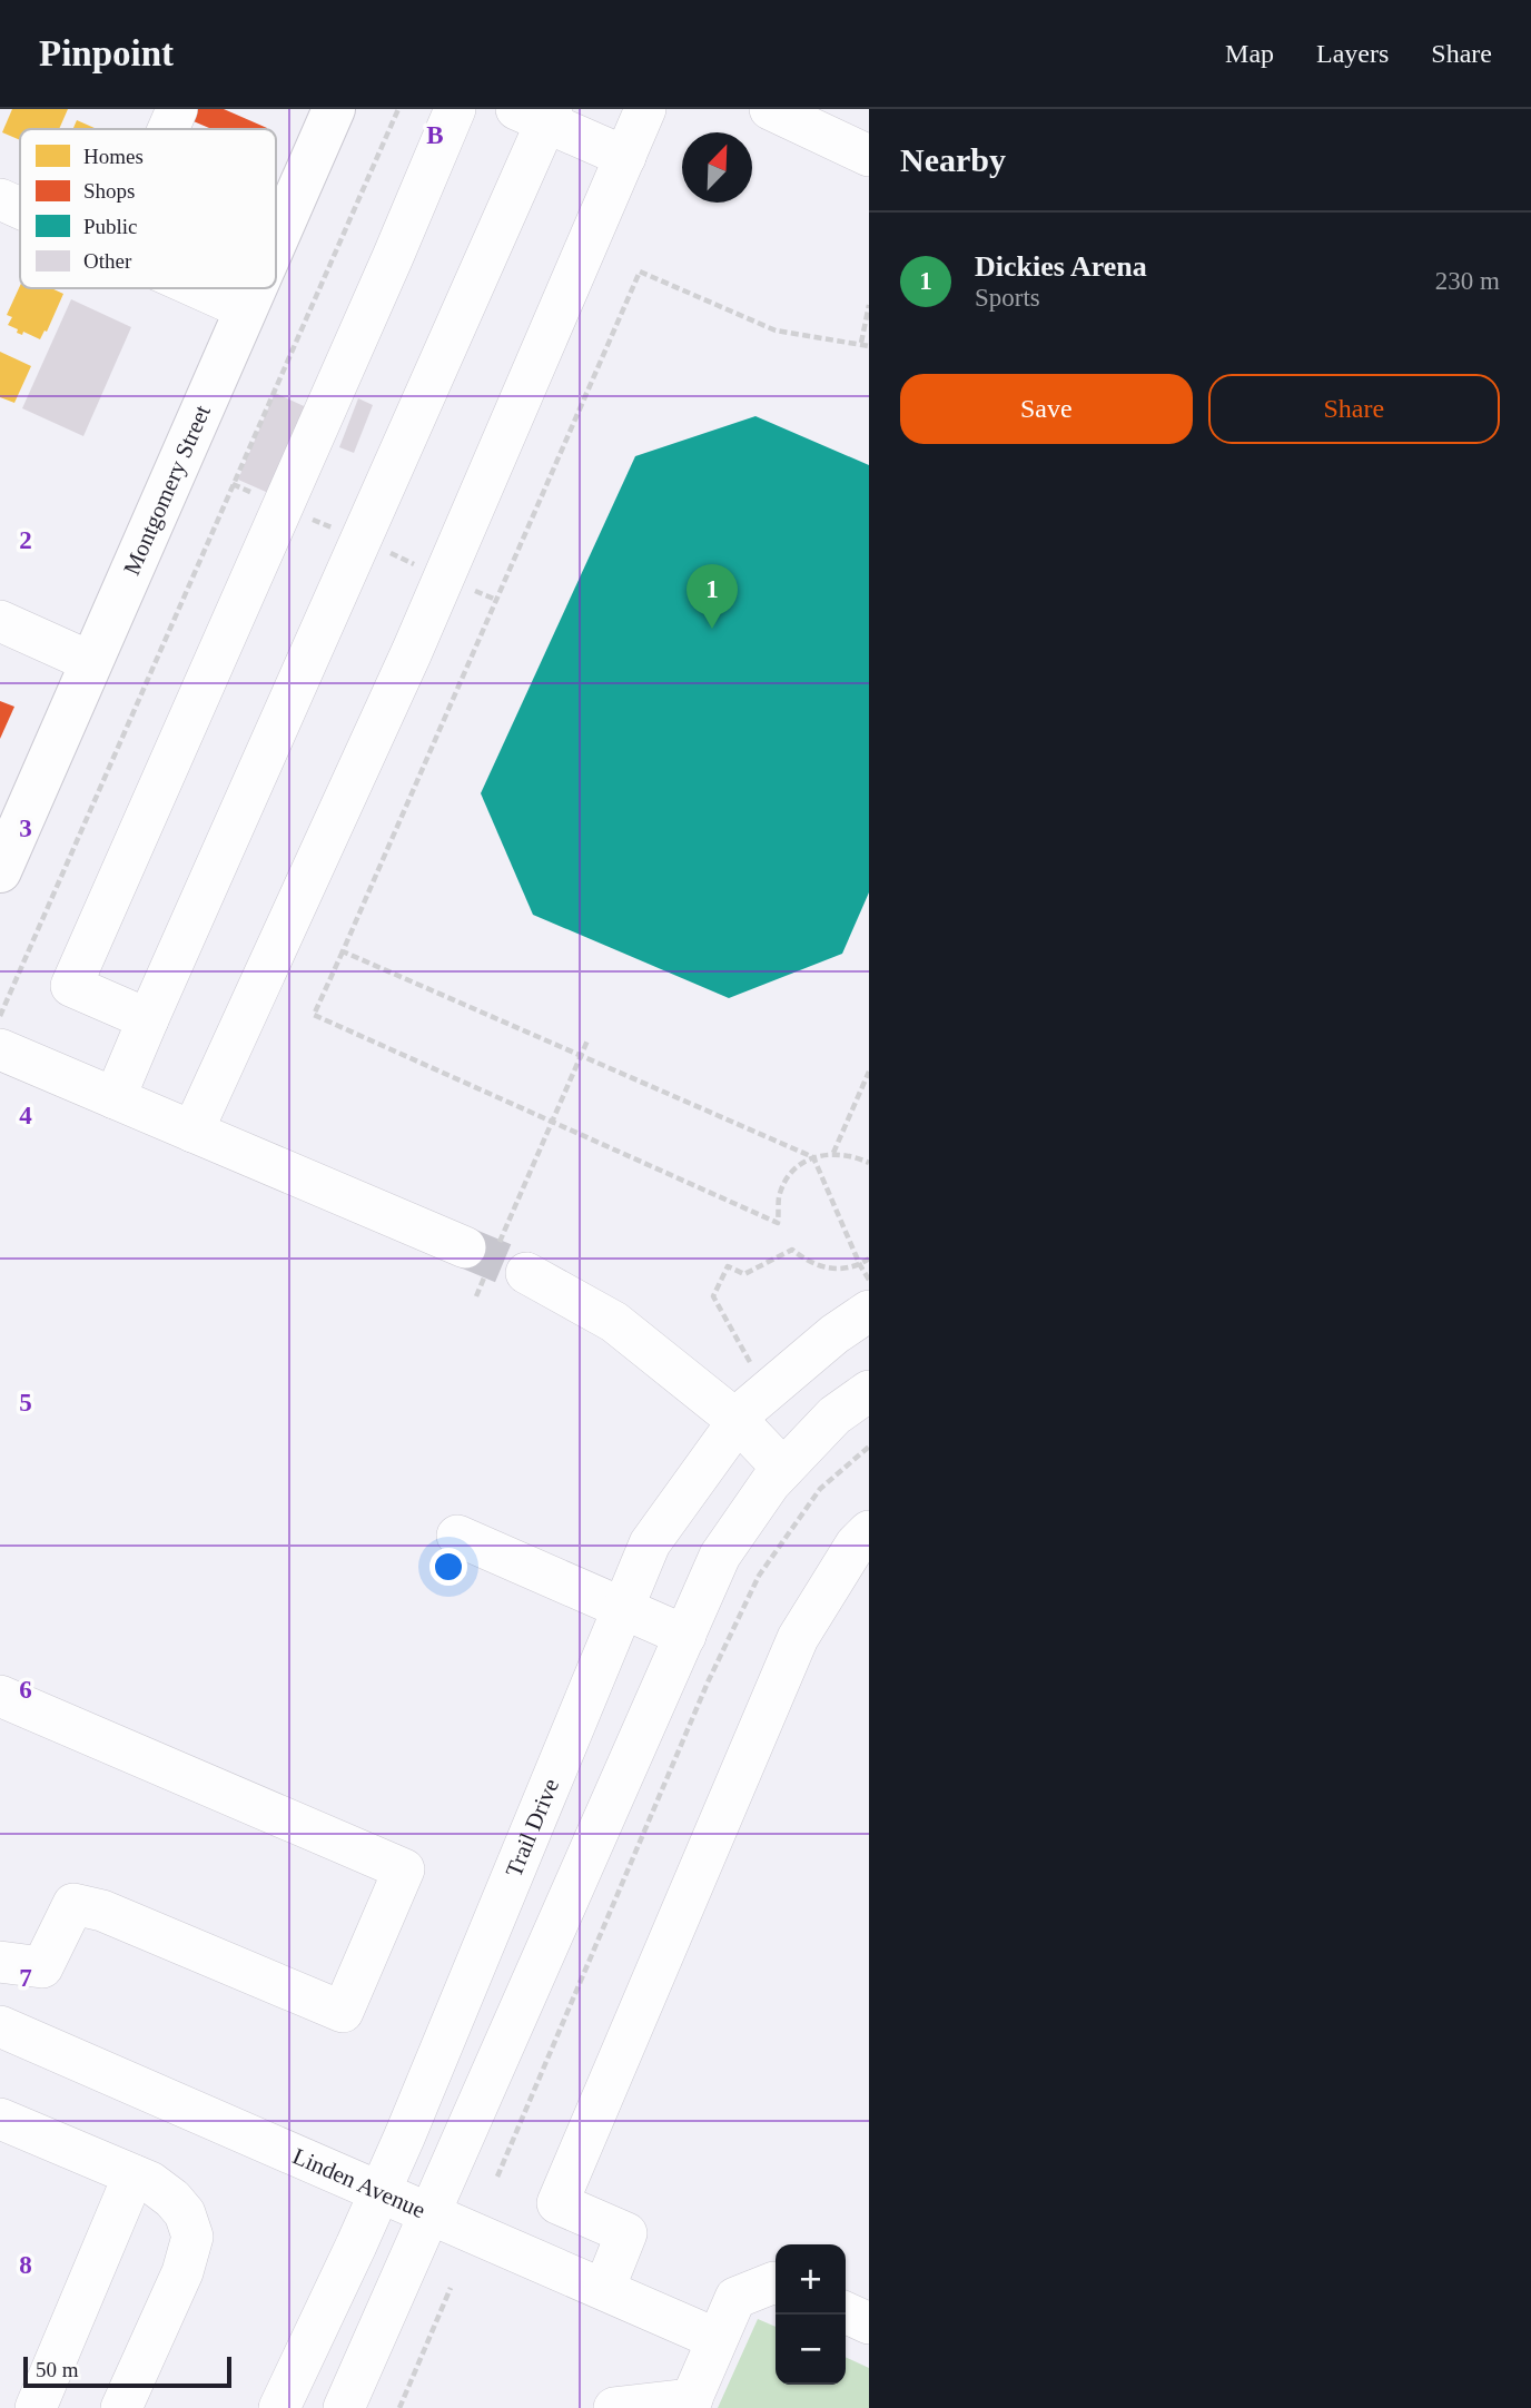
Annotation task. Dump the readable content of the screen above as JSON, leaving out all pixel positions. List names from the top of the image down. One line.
{"streets":{"main road":["Montgomery Street"],"street":["Trail Drive","Linden Avenue"]},"crossings":[["Trail Drive","Linden Avenue"]],"legend":["Homes","Shops","Public","Other"],"scale_bar":"50 m","north":"top right","page":{"header":"Pinpoint","nav":["Map","Layers","Share"],"heading":"Nearby","list":[{"mark":"1","name":"Dickies Arena","note":"Sports","value":"230 m"}],"buttons":["Save","Share"],"pins":"1","map_buttons":["+","−"],"scale":"50 m"},"grid":{"columns":["B"],"rows":["2","3","4","5","6","7","8"]}}
